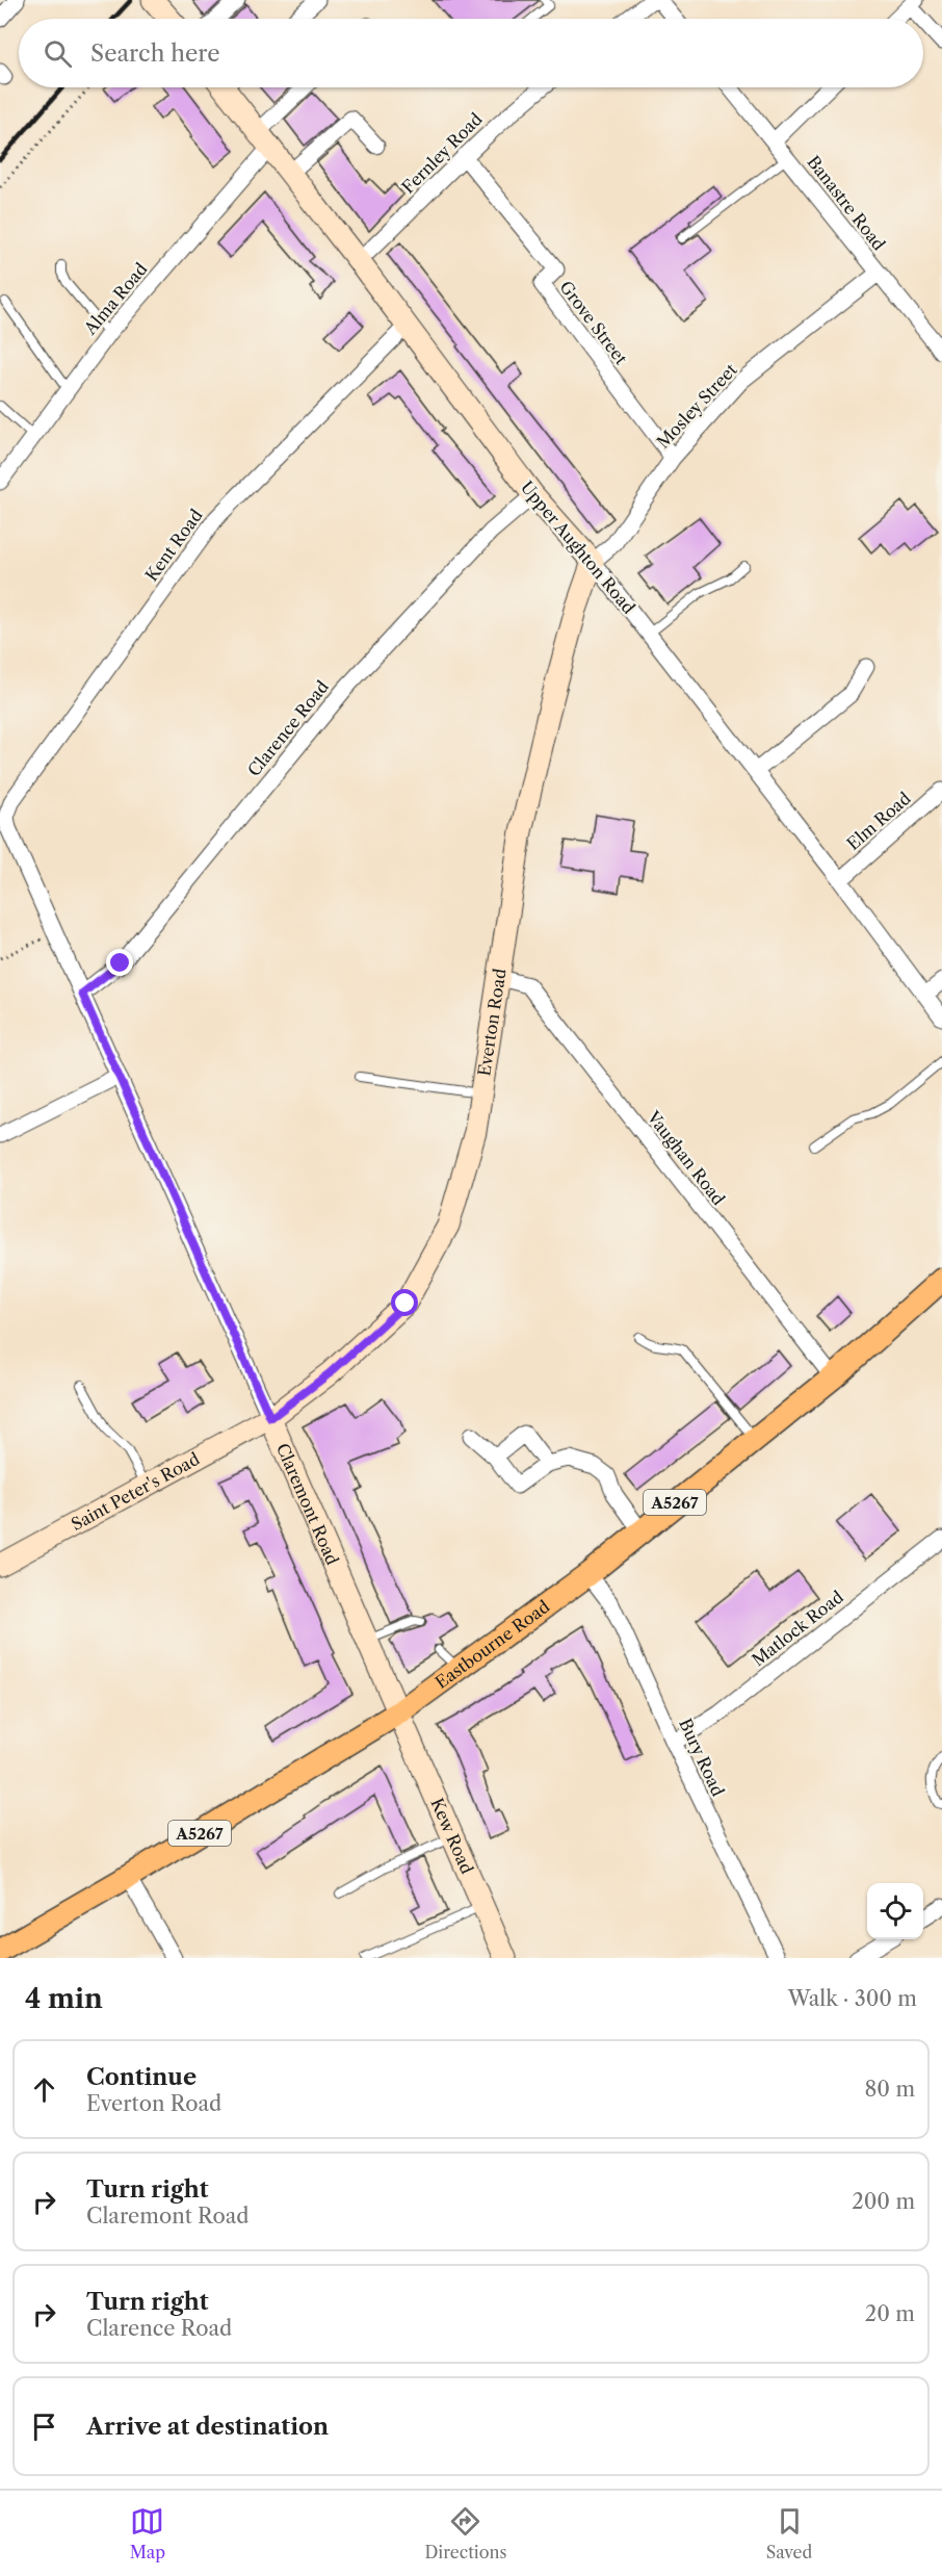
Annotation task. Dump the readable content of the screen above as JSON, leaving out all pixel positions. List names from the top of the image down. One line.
{"streets":{"main road":["Upper Aughton Road","Everton Road","Saint Peter's Road","A5267","Claremont Road","Eastbourne Road","Kew Road"],"street":["Fernley Road","Banastre Road","Alma Road","Grove Street","Mosley Street","Kent Road","Clarence Road","Elm Road","Vaughan Road","Matlock Road","Bury Road"]},"crossings":[["Fernley Road","Grove Street"],["Fernley Road","Upper Aughton Road"],["Banastre Road","Mosley Street"],["Alma Road","Upper Aughton Road"],["Grove Street","Mosley Street"],["Mosley Street","Upper Aughton Road"],["Mosley Street","Everton Road"],["Kent Road","Upper Aughton Road"],["Kent Road","Claremont Road"],["Upper Aughton Road","Clarence Road"],["Upper Aughton Road","Elm Road"],["Upper Aughton Road","Everton Road"],["Clarence Road","Claremont Road"],["Everton Road","Vaughan Road"],["Everton Road","Saint Peter's Road"],["Everton Road","Claremont Road"],["Vaughan Road","Eastbourne Road"],["Saint Peter's Road","Claremont Road"],["Claremont Road","Eastbourne Road"],["Claremont Road","Kew Road"],["Matlock Road","Bury Road"],["Eastbourne Road","Bury Road"],["Eastbourne Road","Kew Road"]],"page":{"search":"Search here","heading":["4 min","Walk · 300 m"],"list":[["Continue","Everton Road","80 m"],["Turn right","Claremont Road","200 m"],["Turn right","Clarence Road","20 m"],"Arrive at destination"],"nav":["Map","Directions","Saved"]}}
